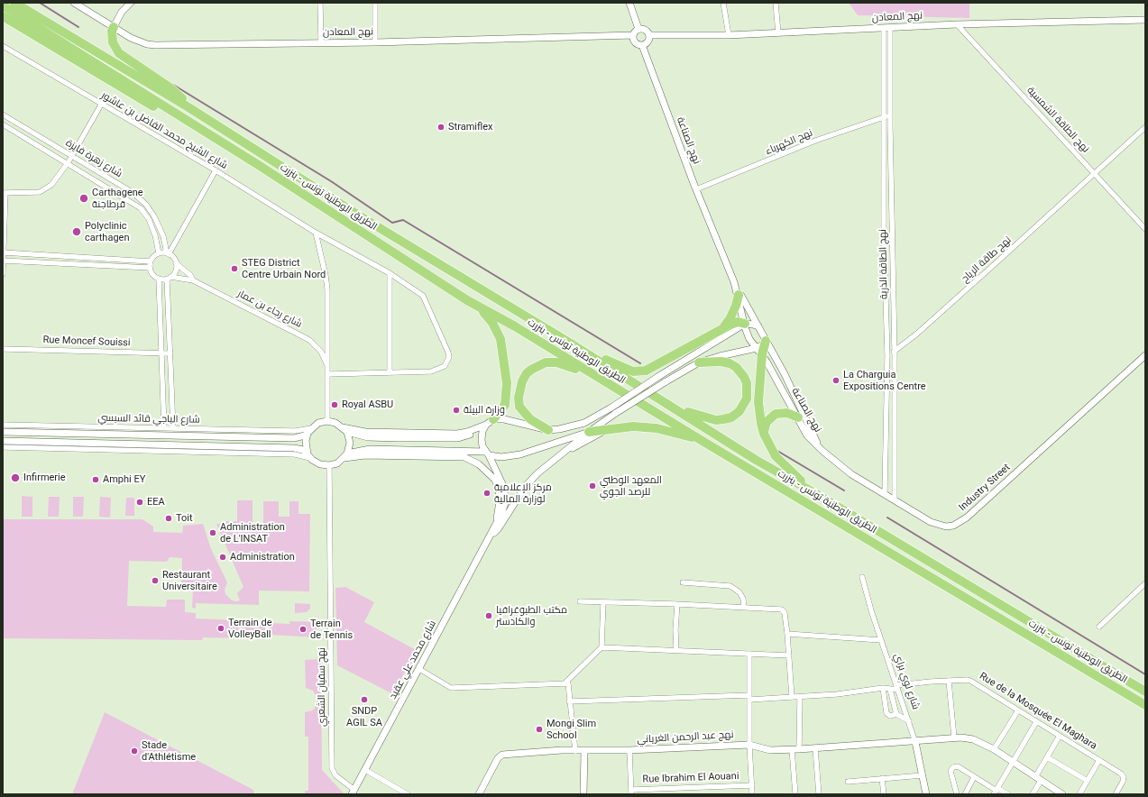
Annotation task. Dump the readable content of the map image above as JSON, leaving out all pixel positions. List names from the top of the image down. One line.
{"streets":{"highway":["الطريق الوطنية تونس - بنزرت"],"street":["نهج المعادن","نهج الطاقة الشمسية","شارع الشيخ محمد الفاضل بن عاشور","نهج الصناعة","نهج الكهرباء","شارع زهرة فايزة","نهج طاقة الرياح","نهج الطاقة الذرية","شارع رجاء بن عمار","Rue Moncef Souissi","شارع الباجي قائد السبسي","Industry Street","شارع محمد علي عقيد","شارع لوي براي","نهج سفيان الشعري","Rue de la Mosquée El Maghara","نهج عبد الرحمن الغرياني","Rue Ibrahim El Aouani"]},"crossings":[["نهج المعادن","نهج الطاقة الشمسية"],["نهج المعادن","نهج الصناعة"],["نهج المعادن","نهج الطاقة الذرية"],["نهج الطاقة الشمسية","نهج طاقة الرياح"],["نهج الصناعة","نهج الكهرباء"],["نهج الصناعة","Industry Street"],["نهج الكهرباء","نهج الطاقة الذرية"],["شارع زهرة فايزة","شارع رجاء بن عمار"],["نهج طاقة الرياح","نهج الطاقة الذرية"],["نهج الطاقة الذرية","Industry Street"],["شارع الباجي قائد السبسي","نهج سفيان الشعري"],["شارع محمد علي عقيد","نهج سفيان الشعري"],["شارع لوي براي","Rue de la Mosquée El Maghara"],["شارع لوي براي","نهج عبد الرحمن الغرياني"]],"places":["Stramiflex","Carthagene قرطاجنة","Polyclinic carthagen","STEG District Centre Urbain Nord","La Charguia Expositions Centre","Royal ASBU","وزارة البيئة","Infirmerie","Amphi EY","المعهد الوطني للرصد الجوي","مركز الإعلامية لوزارة المالية","EEA","Toit","Administration de L'INSAT","Administration","Restaurant Universitaire","مكتب الطبوغرافيا والكادستر","Terrain de VolleyBall","Terrain de Tennis","SNDP AGIL SA","Mongi Slim School","Stade d'Athlétisme"]}
